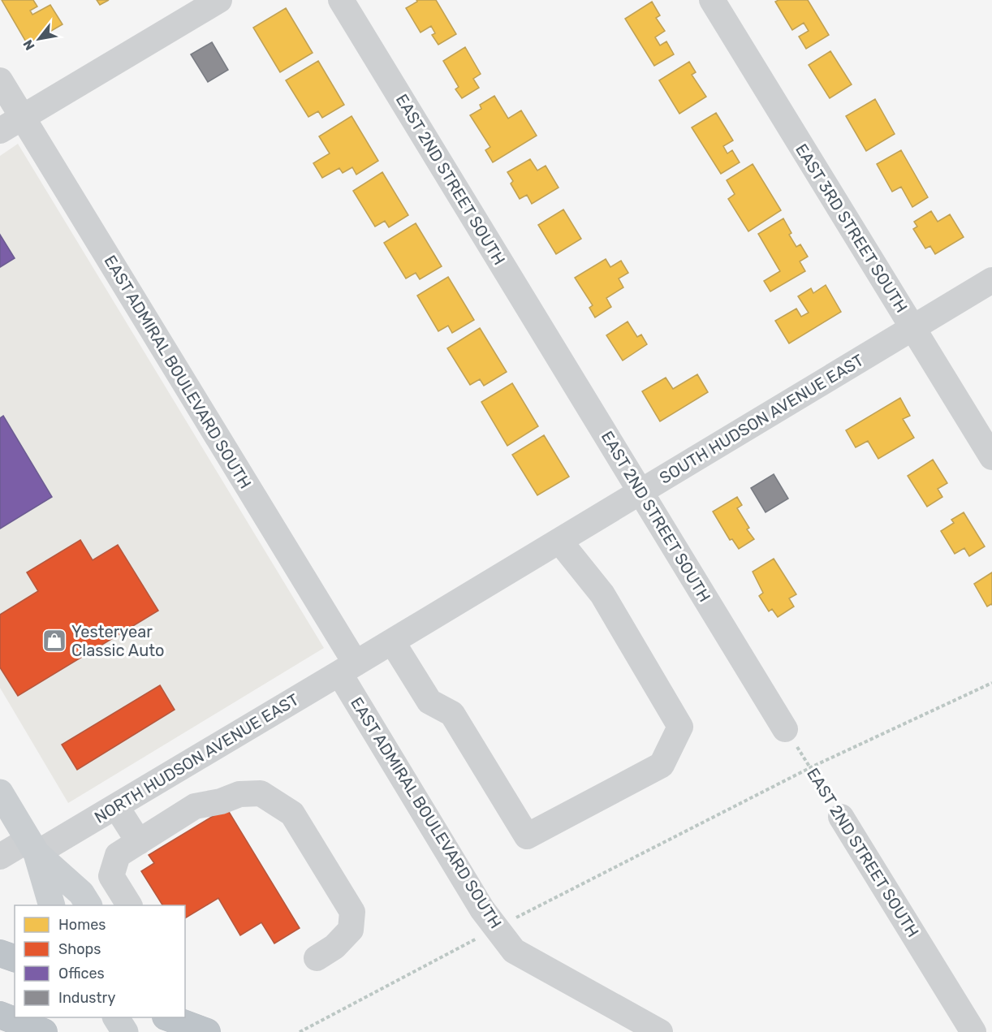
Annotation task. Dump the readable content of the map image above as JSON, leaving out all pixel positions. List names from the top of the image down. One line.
{"streets":{"street":["EAST 2ND STREET SOUTH","EAST 3RD STREET SOUTH","EAST ADMIRAL BOULEVARD SOUTH","SOUTH HUDSON AVENUE EAST","NORTH HUDSON AVENUE EAST"]},"crossings":[["EAST 2ND STREET SOUTH","SOUTH HUDSON AVENUE EAST"],["EAST 3RD STREET SOUTH","SOUTH HUDSON AVENUE EAST"],["EAST ADMIRAL BOULEVARD SOUTH","SOUTH HUDSON AVENUE EAST"],["EAST ADMIRAL BOULEVARD SOUTH","NORTH HUDSON AVENUE EAST"],["SOUTH HUDSON AVENUE EAST","NORTH HUDSON AVENUE EAST"]],"places":{"shop":["Yesteryear Classic Auto"]},"legend":["Homes","Shops","Offices","Industry"],"north":"bottom left"}
